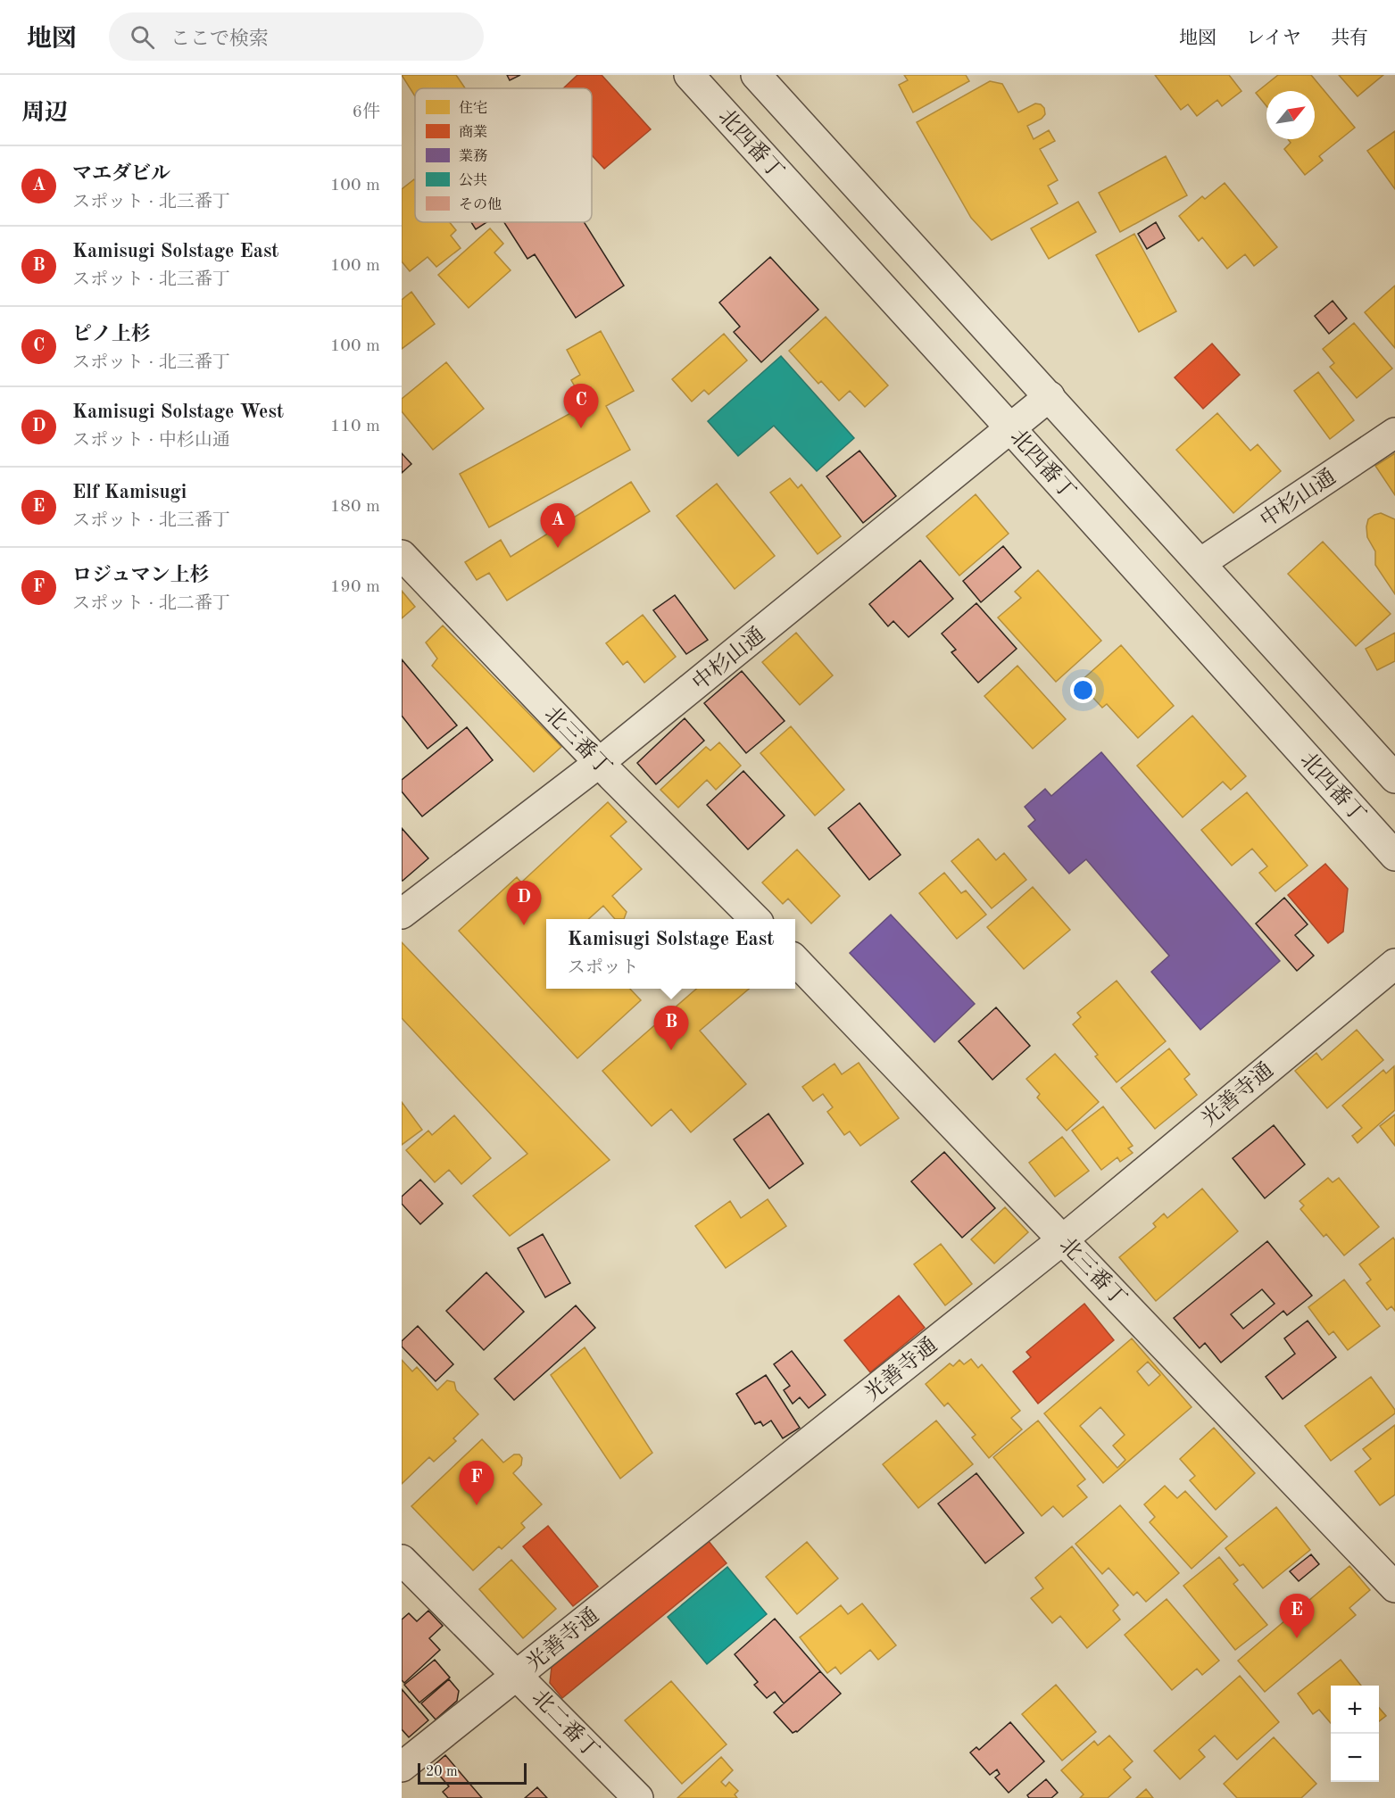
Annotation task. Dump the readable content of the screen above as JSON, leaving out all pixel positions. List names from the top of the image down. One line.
{"streets":{"street":["北四番丁","中杉山通","北三番丁","光善寺通","北二番丁"]},"crossings":[["北四番丁","中杉山通"],["中杉山通","北三番丁"],["北三番丁","光善寺通"],["光善寺通","北二番丁"]],"legend":["住宅","商業","業務","公共","その他"],"scale_bar":"20 m","north":"top right","page":{"header":"地図","search":"ここで検索","nav":["地図","レイヤ","共有"],"heading":["周辺","6件"],"list":[{"mark":"A","name":"マエダビル","note":"スポット · 北三番丁","value":"100 m"},{"mark":"B","name":"Kamisugi Solstage East","note":"スポット · 北三番丁","value":"100 m"},{"mark":"C","name":"ピノ上杉","note":"スポット · 北三番丁","value":"100 m"},{"mark":"D","name":"Kamisugi Solstage West","note":"スポット · 中杉山通","value":"110 m"},{"mark":"E","name":"Elf Kamisugi","note":"スポット · 北三番丁","value":"180 m"},{"mark":"F","name":"ロジュマン上杉","note":"スポット · 北二番丁","value":"190 m"}],"pins":["C","A","D","B","F","E"],"popup":["Kamisugi Solstage East","スポット"],"map_buttons":["+","−"],"scale":"20 m"}}
